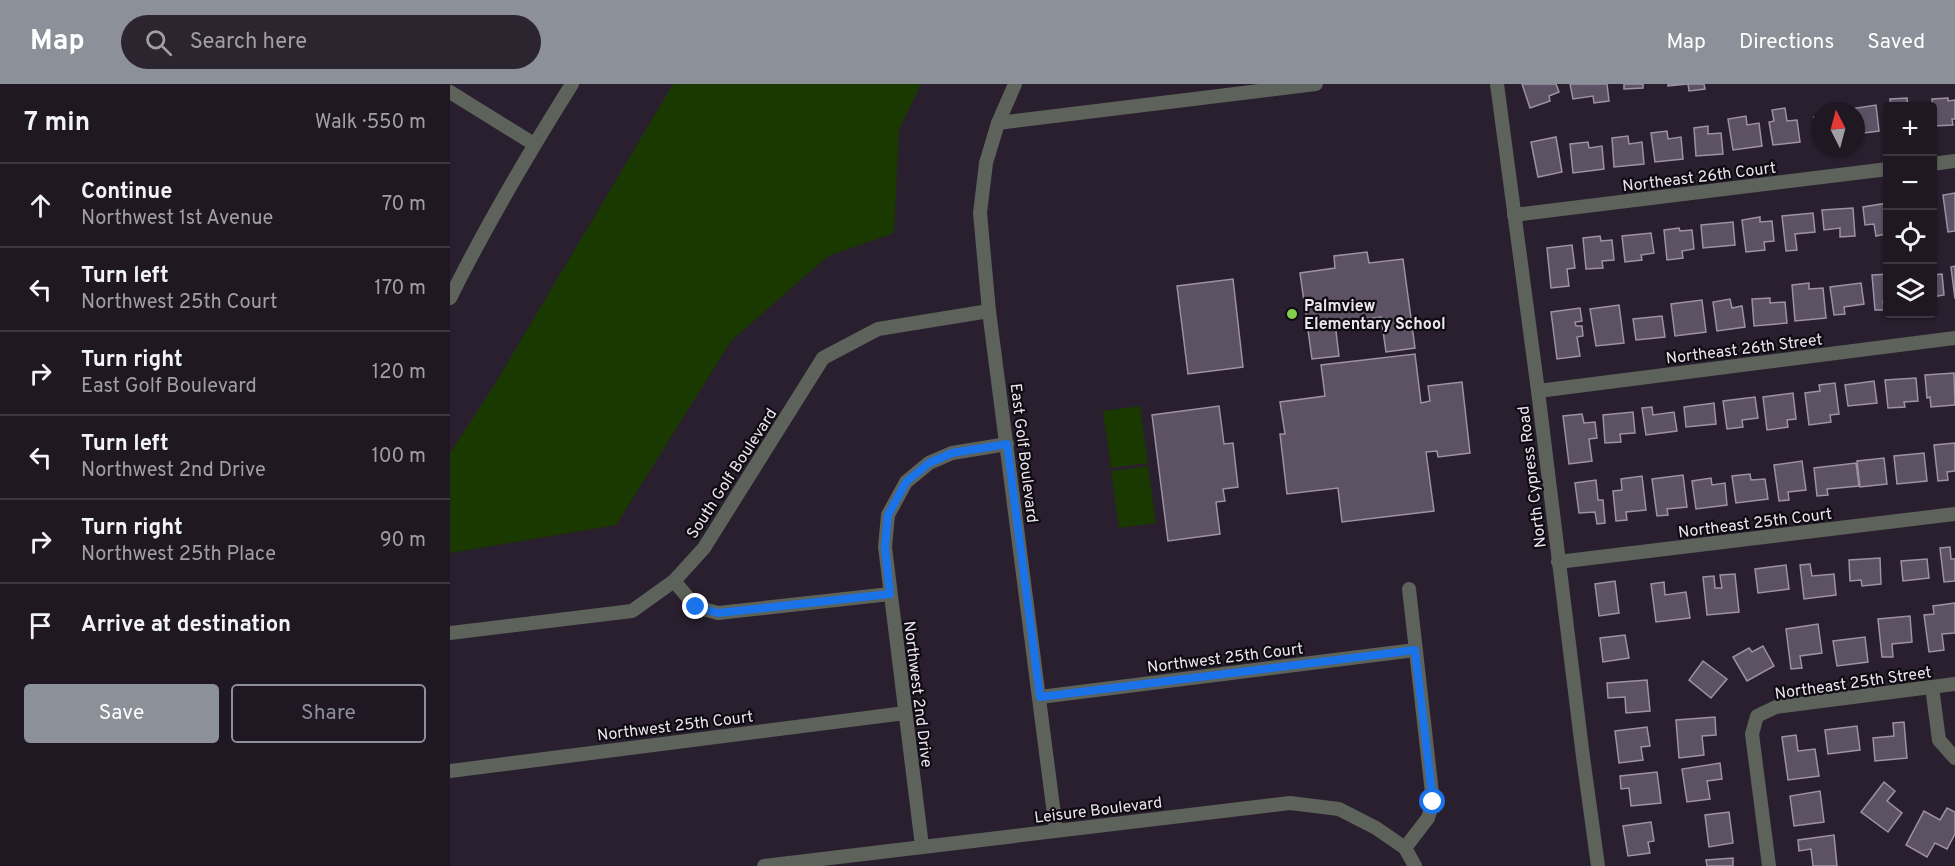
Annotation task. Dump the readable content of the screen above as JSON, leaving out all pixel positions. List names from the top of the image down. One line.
{"streets":{"street":["Northeast 26th Court","Northeast 26th Street","East Golf Boulevard","South Golf Boulevard","North Cypress Road","Northeast 25th Court","Northwest 25th Court","Northeast 25th Street","Northwest 2nd Drive","Leisure Boulevard"]},"crossings":[["Northeast 26th Court","North Cypress Road"],["Northeast 26th Street","North Cypress Road"],["East Golf Boulevard","South Golf Boulevard"],["East Golf Boulevard","Northwest 25th Court"],["East Golf Boulevard","Northwest 2nd Drive"],["East Golf Boulevard","Leisure Boulevard"],["North Cypress Road","Northeast 25th Court"],["Northwest 25th Court","Northwest 2nd Drive"],["Northwest 2nd Drive","Leisure Boulevard"]],"places":["Palmview Elementary School"],"north":"top","page":{"header":"Map","search":"Search here","nav":["Map","Directions","Saved"],"heading":["7 min","Walk · 550 m"],"map_buttons":["+","−"],"list":[["Continue","Northwest 1st Avenue","70 m"],["Turn left","Northwest 25th Court","170 m"],["Turn right","East Golf Boulevard","120 m"],["Turn left","Northwest 2nd Drive","100 m"],["Turn right","Northwest 25th Place","90 m"],"Arrive at destination"],"buttons":["Save","Share"]}}
